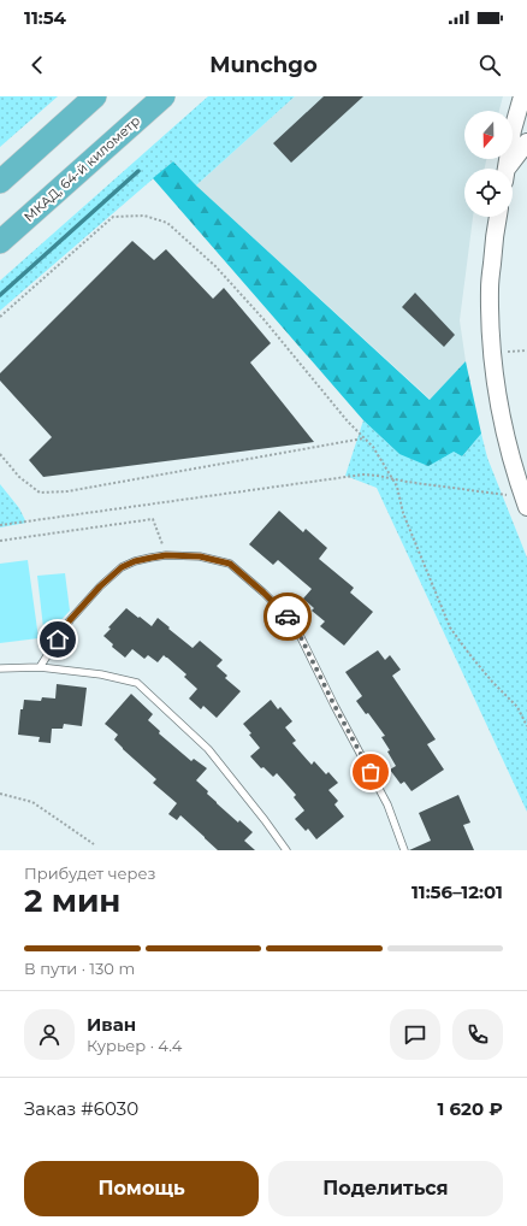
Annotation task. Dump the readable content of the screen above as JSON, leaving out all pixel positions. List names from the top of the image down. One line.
{"streets":{"highway":["МКАД, 64-й километр"]},"north":"bottom","page":{"status":"11:54","header":"Munchgo","heading":["2 мин","Прибудет через","11:56–12:01"],"panel":["Иван","Курьер · 4.4","Заказ #6030","1 620 ₽"],"bar":"В пути · 130 m","buttons":["Помощь","Поделиться"]}}
